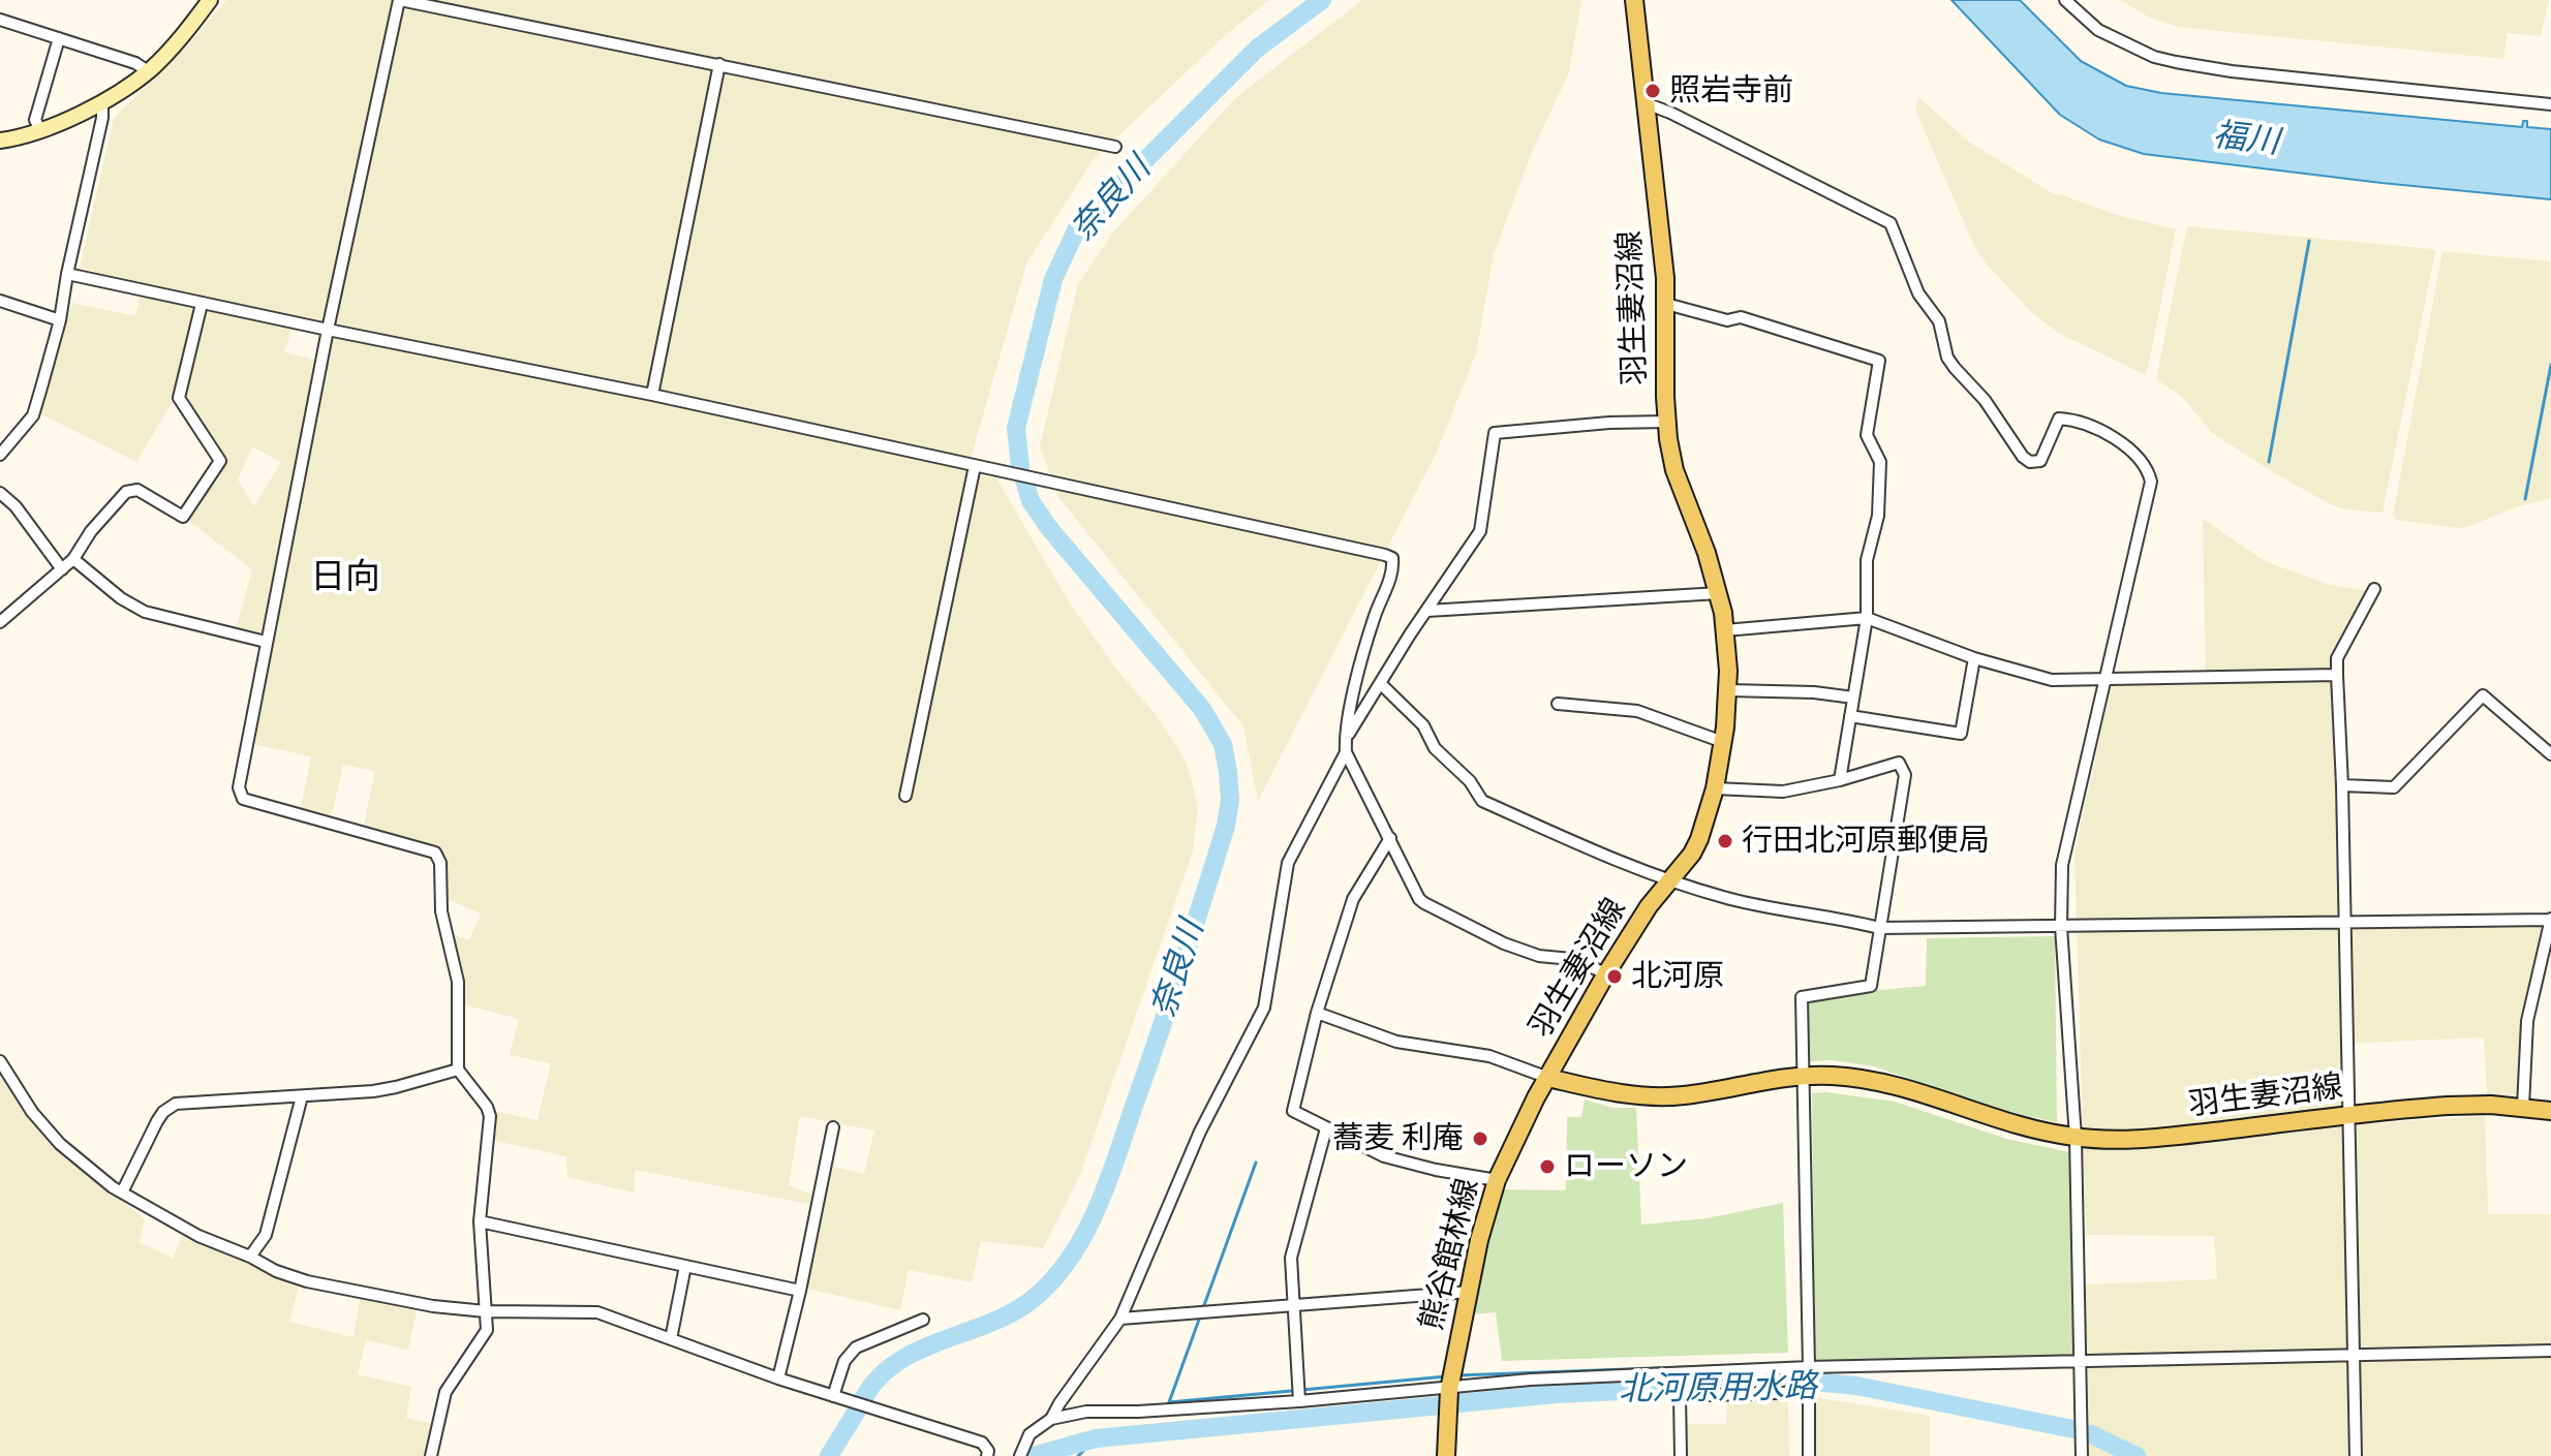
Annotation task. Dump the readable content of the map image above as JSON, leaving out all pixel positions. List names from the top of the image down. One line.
{"streets":{"main road":["羽生妻沼線","熊谷館林線"]},"crossings":[["羽生妻沼線","熊谷館林線"]],"districts":["日向"],"water":["福川","奈良川","北河原用水路"],"places":["照岩寺前","行田北河原郵便局","北河原","蕎麦 利庵","ローソン"]}
